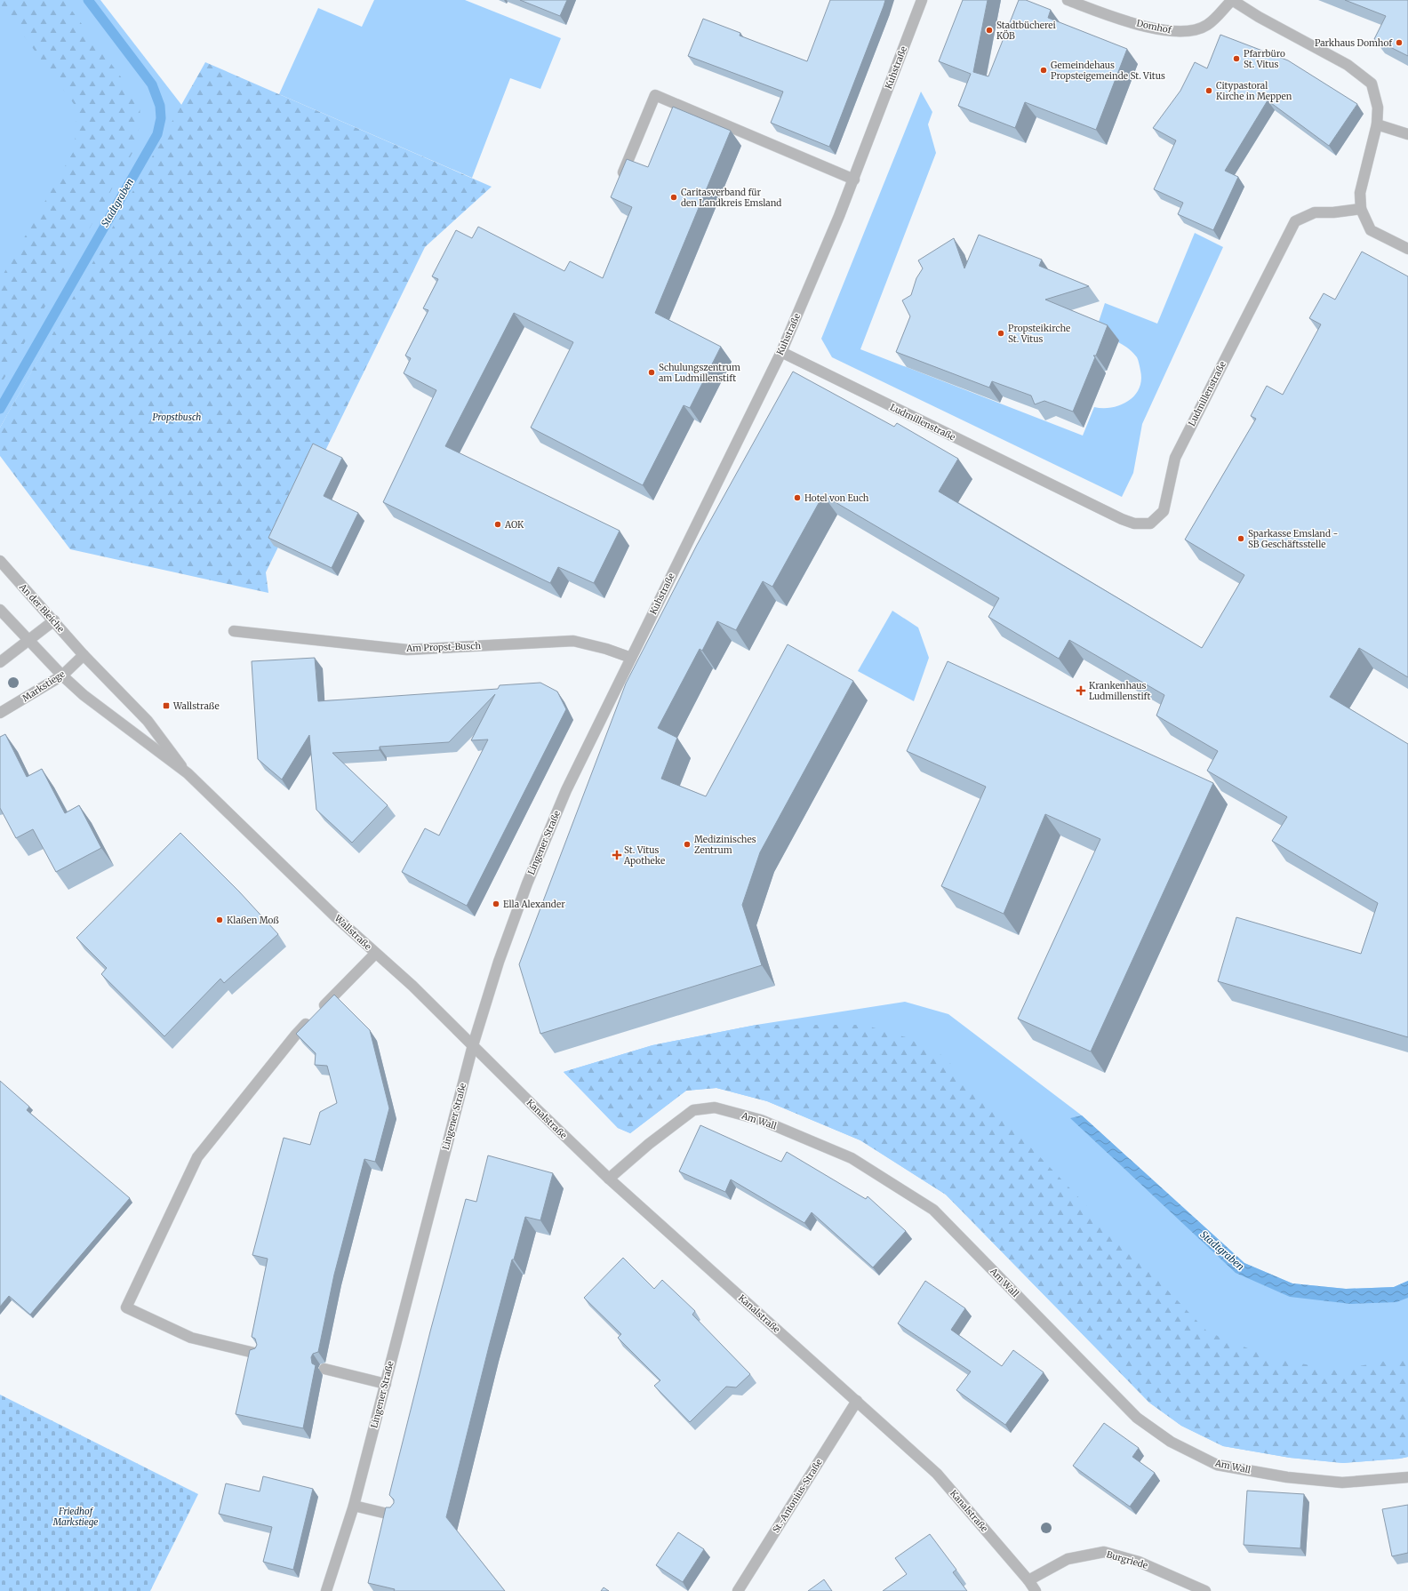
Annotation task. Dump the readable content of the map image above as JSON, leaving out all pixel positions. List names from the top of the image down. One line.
{"streets":{"street":["Domhof","Kuhstraße","Ludmillenstraße","An der Bleiche","Am Propst-Busch","Markstiege","Lingener Straße","Wallstraße","Kanalstraße","Am Wall","St.-Antonius-Straße","Burgriede"]},"crossings":[["Kuhstraße","Ludmillenstraße"],["Kuhstraße","Am Propst-Busch"],["Kuhstraße","Lingener Straße"],["An der Bleiche","Markstiege"],["An der Bleiche","Wallstraße"],["Am Propst-Busch","Lingener Straße"],["Markstiege","Wallstraße"],["Lingener Straße","Wallstraße"],["Lingener Straße","Kanalstraße"],["Wallstraße","Kanalstraße"],["Kanalstraße","Am Wall"],["Kanalstraße","St.-Antonius-Straße"],["Kanalstraße","Burgriede"]],"water":["Stadtgraben"],"parks":["Propstbusch","Friedhof Markstiege"],"places":{"other":["Stadtbücherei KÖB","Parkhaus Domhof","Pfarrbüro St. Vitus","Gemeindehaus Propsteigemeinde St. Vitus","Citypastoral Kirche in Meppen","Caritasverband für den Landkreis Emsland","Propsteikirche St. Vitus","Schulungszentrum am Ludmillenstift","Hotel von Euch","AOK","Sparkasse Emsland - SB Geschäftsstelle","Medizinisches Zentrum","Ella Alexander","Klaßen Moß"],"health":["Krankenhaus Ludmillenstift","St. Vitus Apotheke"],"transit":["Wallstraße"]}}
